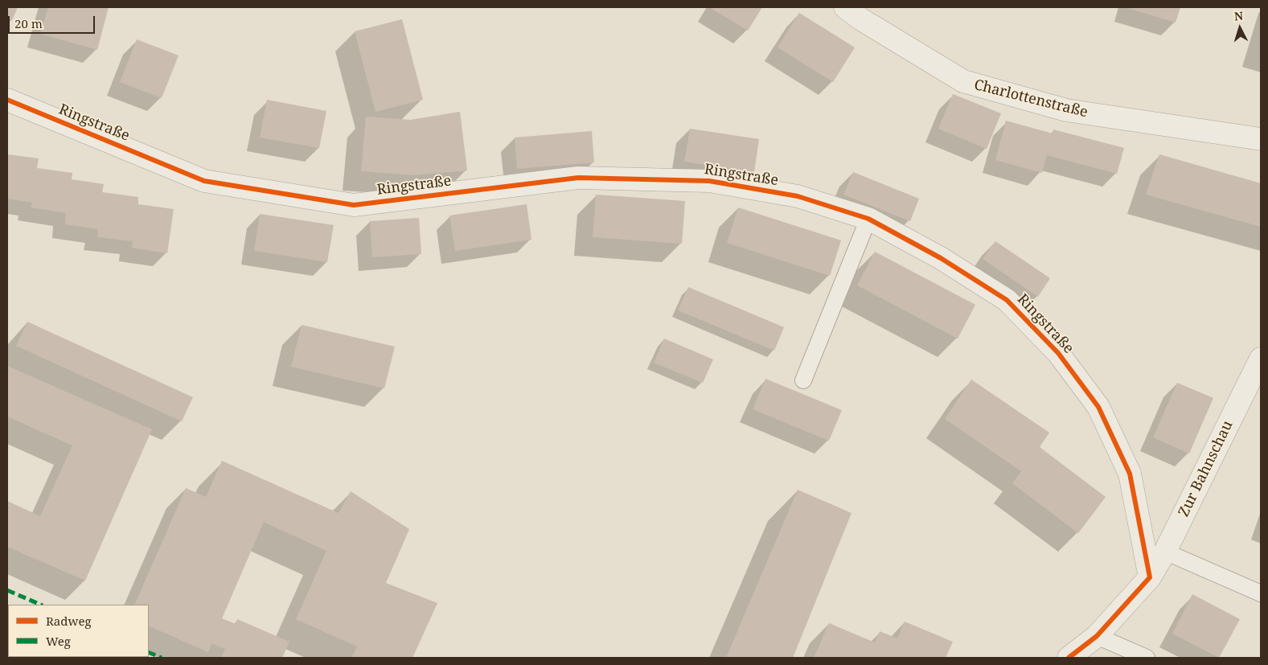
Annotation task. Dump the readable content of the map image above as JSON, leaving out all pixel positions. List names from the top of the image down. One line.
{"streets":{"street":["Charlottenstraße","Ringstraße","Zur Bahnschau"]},"crossings":[["Ringstraße","Zur Bahnschau"]],"legend":["Radweg","Weg"],"scale_bar":"20 m","north":"top"}
